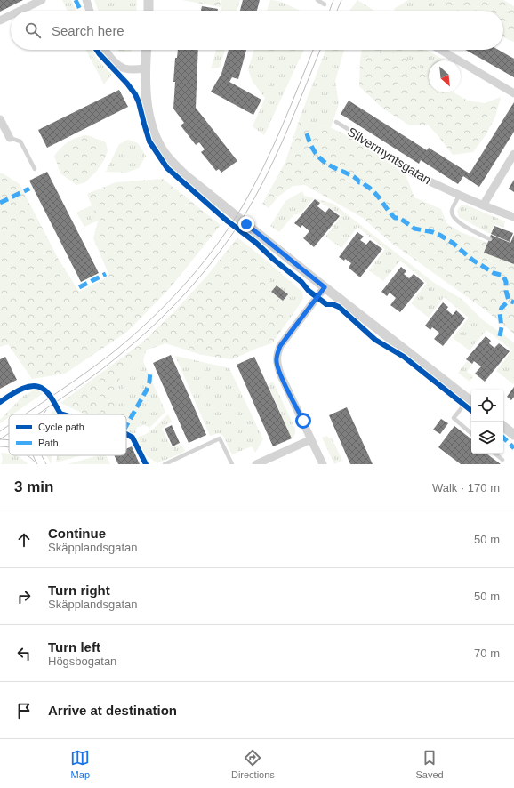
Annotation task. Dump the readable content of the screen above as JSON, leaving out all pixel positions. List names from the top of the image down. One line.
{"streets":{"street":["Silvermyntsgatan"]},"legend":["Cycle path","Path"],"north":"bottom right","page":{"search":"Search here","heading":["3 min","Walk · 170 m"],"list":[["Continue","Skäpplandsgatan","50 m"],["Turn right","Skäpplandsgatan","50 m"],["Turn left","Högsbogatan","70 m"],"Arrive at destination"],"nav":["Map","Directions","Saved"]}}
